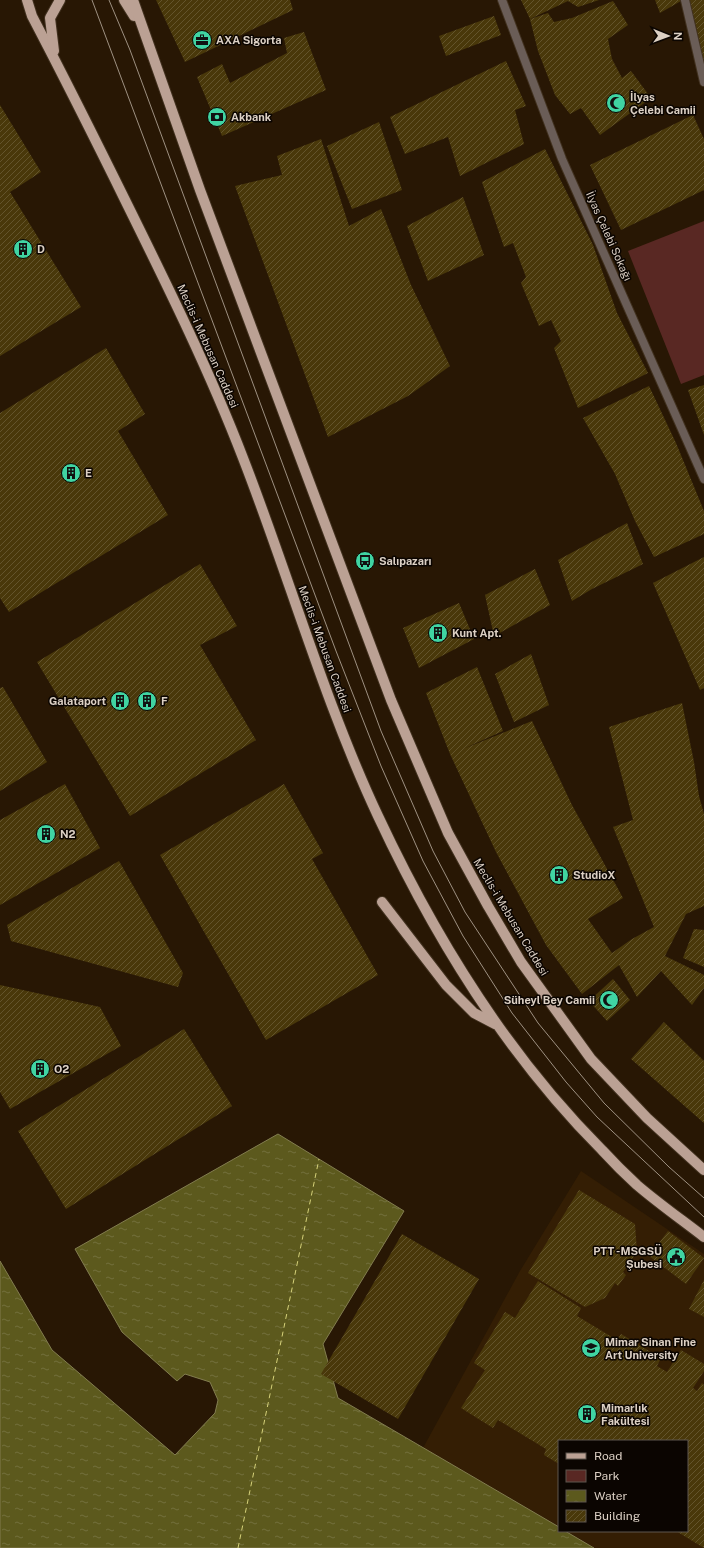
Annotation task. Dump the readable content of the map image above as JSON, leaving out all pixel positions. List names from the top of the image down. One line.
{"streets":{"main road":["Meclis-i Mebusan Caddesi"],"street":["İlyas Çelebi Sokağı"]},"places":{"office":["AXA Sigorta"],"mosque":["İlyas Çelebi Camii","Süheyl Bey Camii"],"bank":["Akbank"],"building":["D","E","Kunt Apt.","Galataport","F","N2","StudioX","O2","Mimarlık Fakültesi"],"bus stop":["Salıpazarı"],"public building":["PTT -MSGSÜ Şubesi"],"school or university":["Mimar Sinan Fine Art University"]},"legend":["Road","Park","Water","Building"],"north":"right"}
